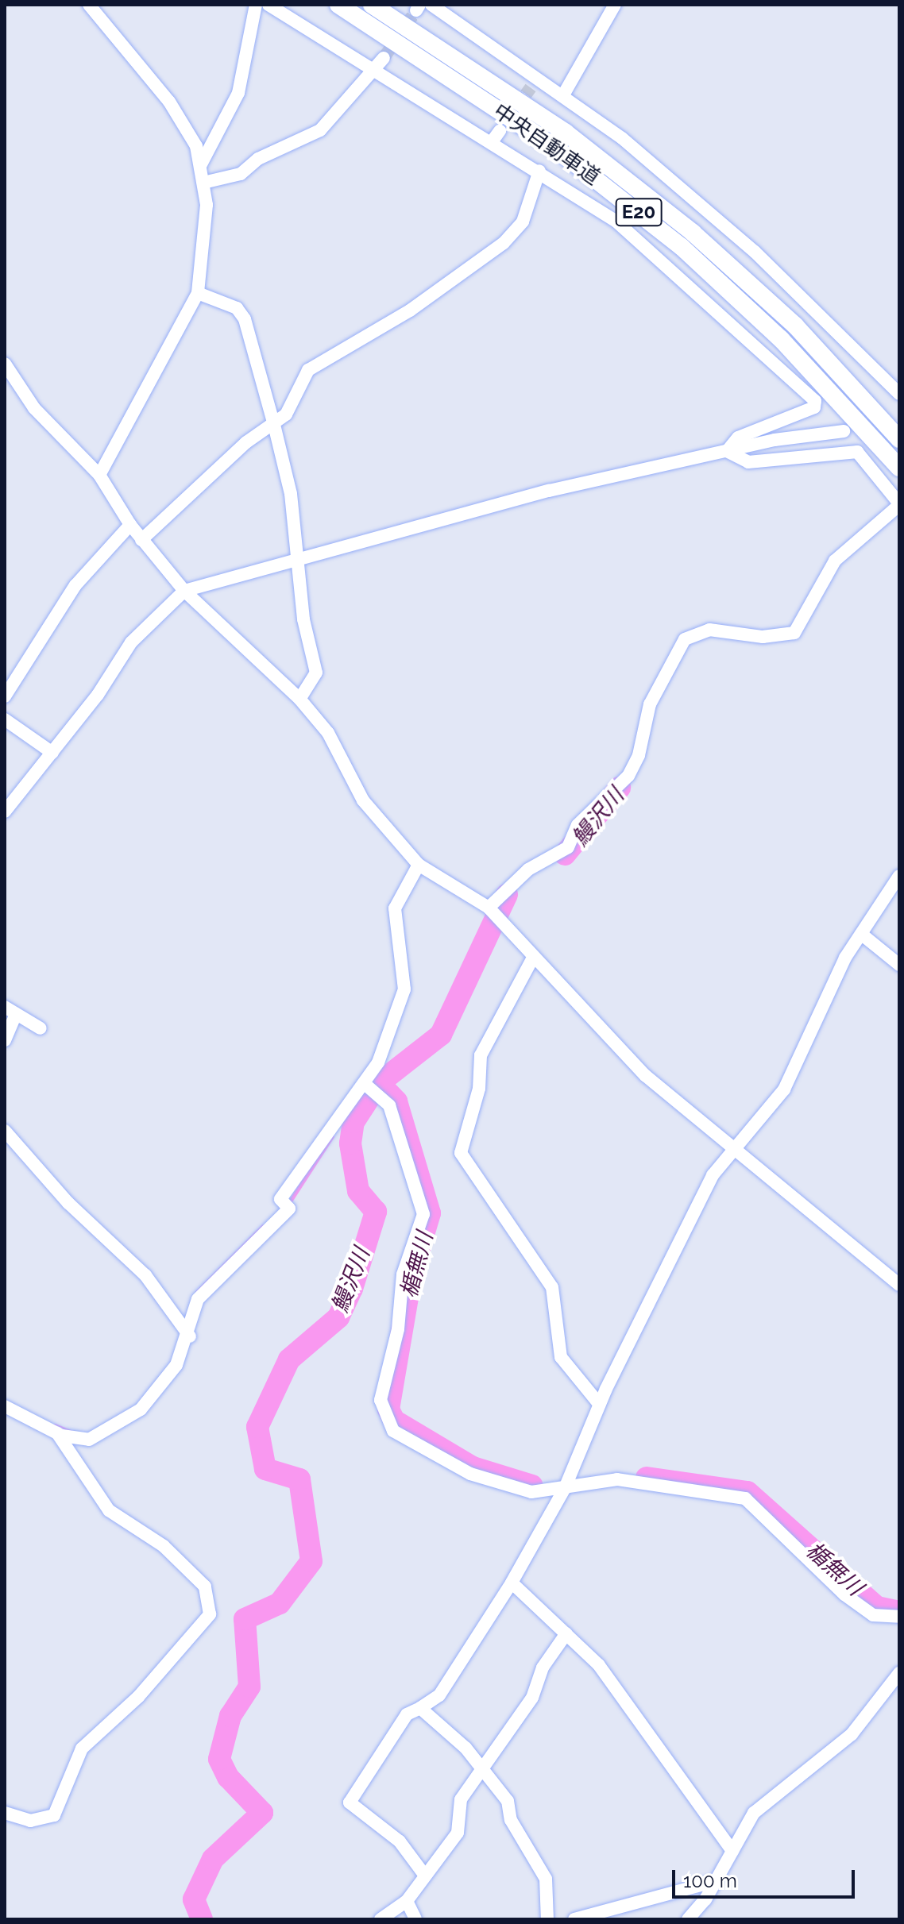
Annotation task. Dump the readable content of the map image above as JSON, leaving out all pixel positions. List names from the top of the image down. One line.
{"streets":{"highway":["中央自動車道","E20"]},"water":["鰻沢川","楯無川"],"scale_bar":"100 m"}
